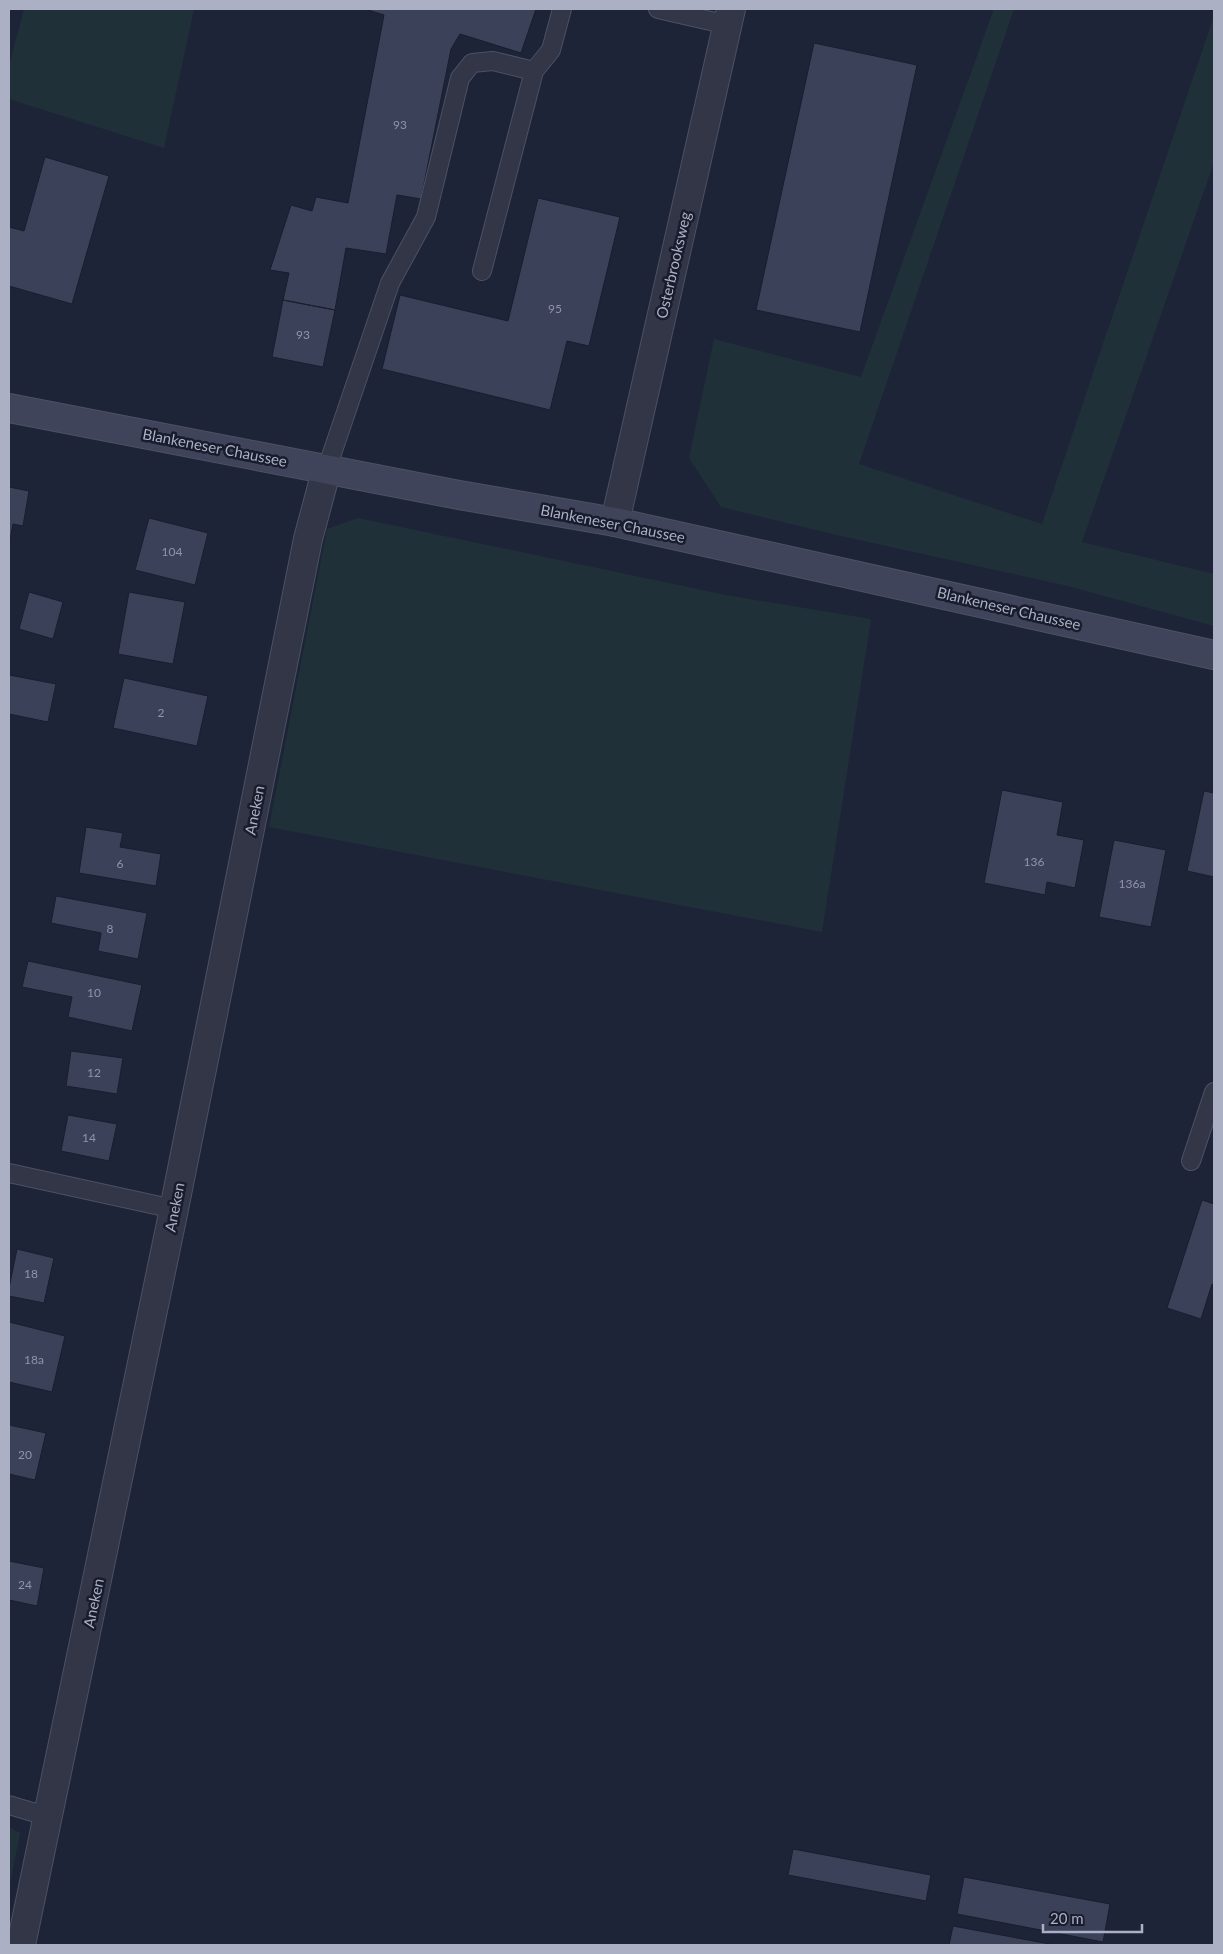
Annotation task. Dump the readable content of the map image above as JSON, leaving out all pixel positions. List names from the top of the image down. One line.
{"streets":{"main road":["Blankeneser Chaussee"],"street":["Osterbrooksweg","Aneken"]},"crossings":[["Osterbrooksweg","Blankeneser Chaussee"],["Blankeneser Chaussee","Aneken"]],"house_numbers":["93","95","93","104","2","136","6","136a","8","10","12","14","18","18a","20","24"],"scale_bar":"20 m"}
